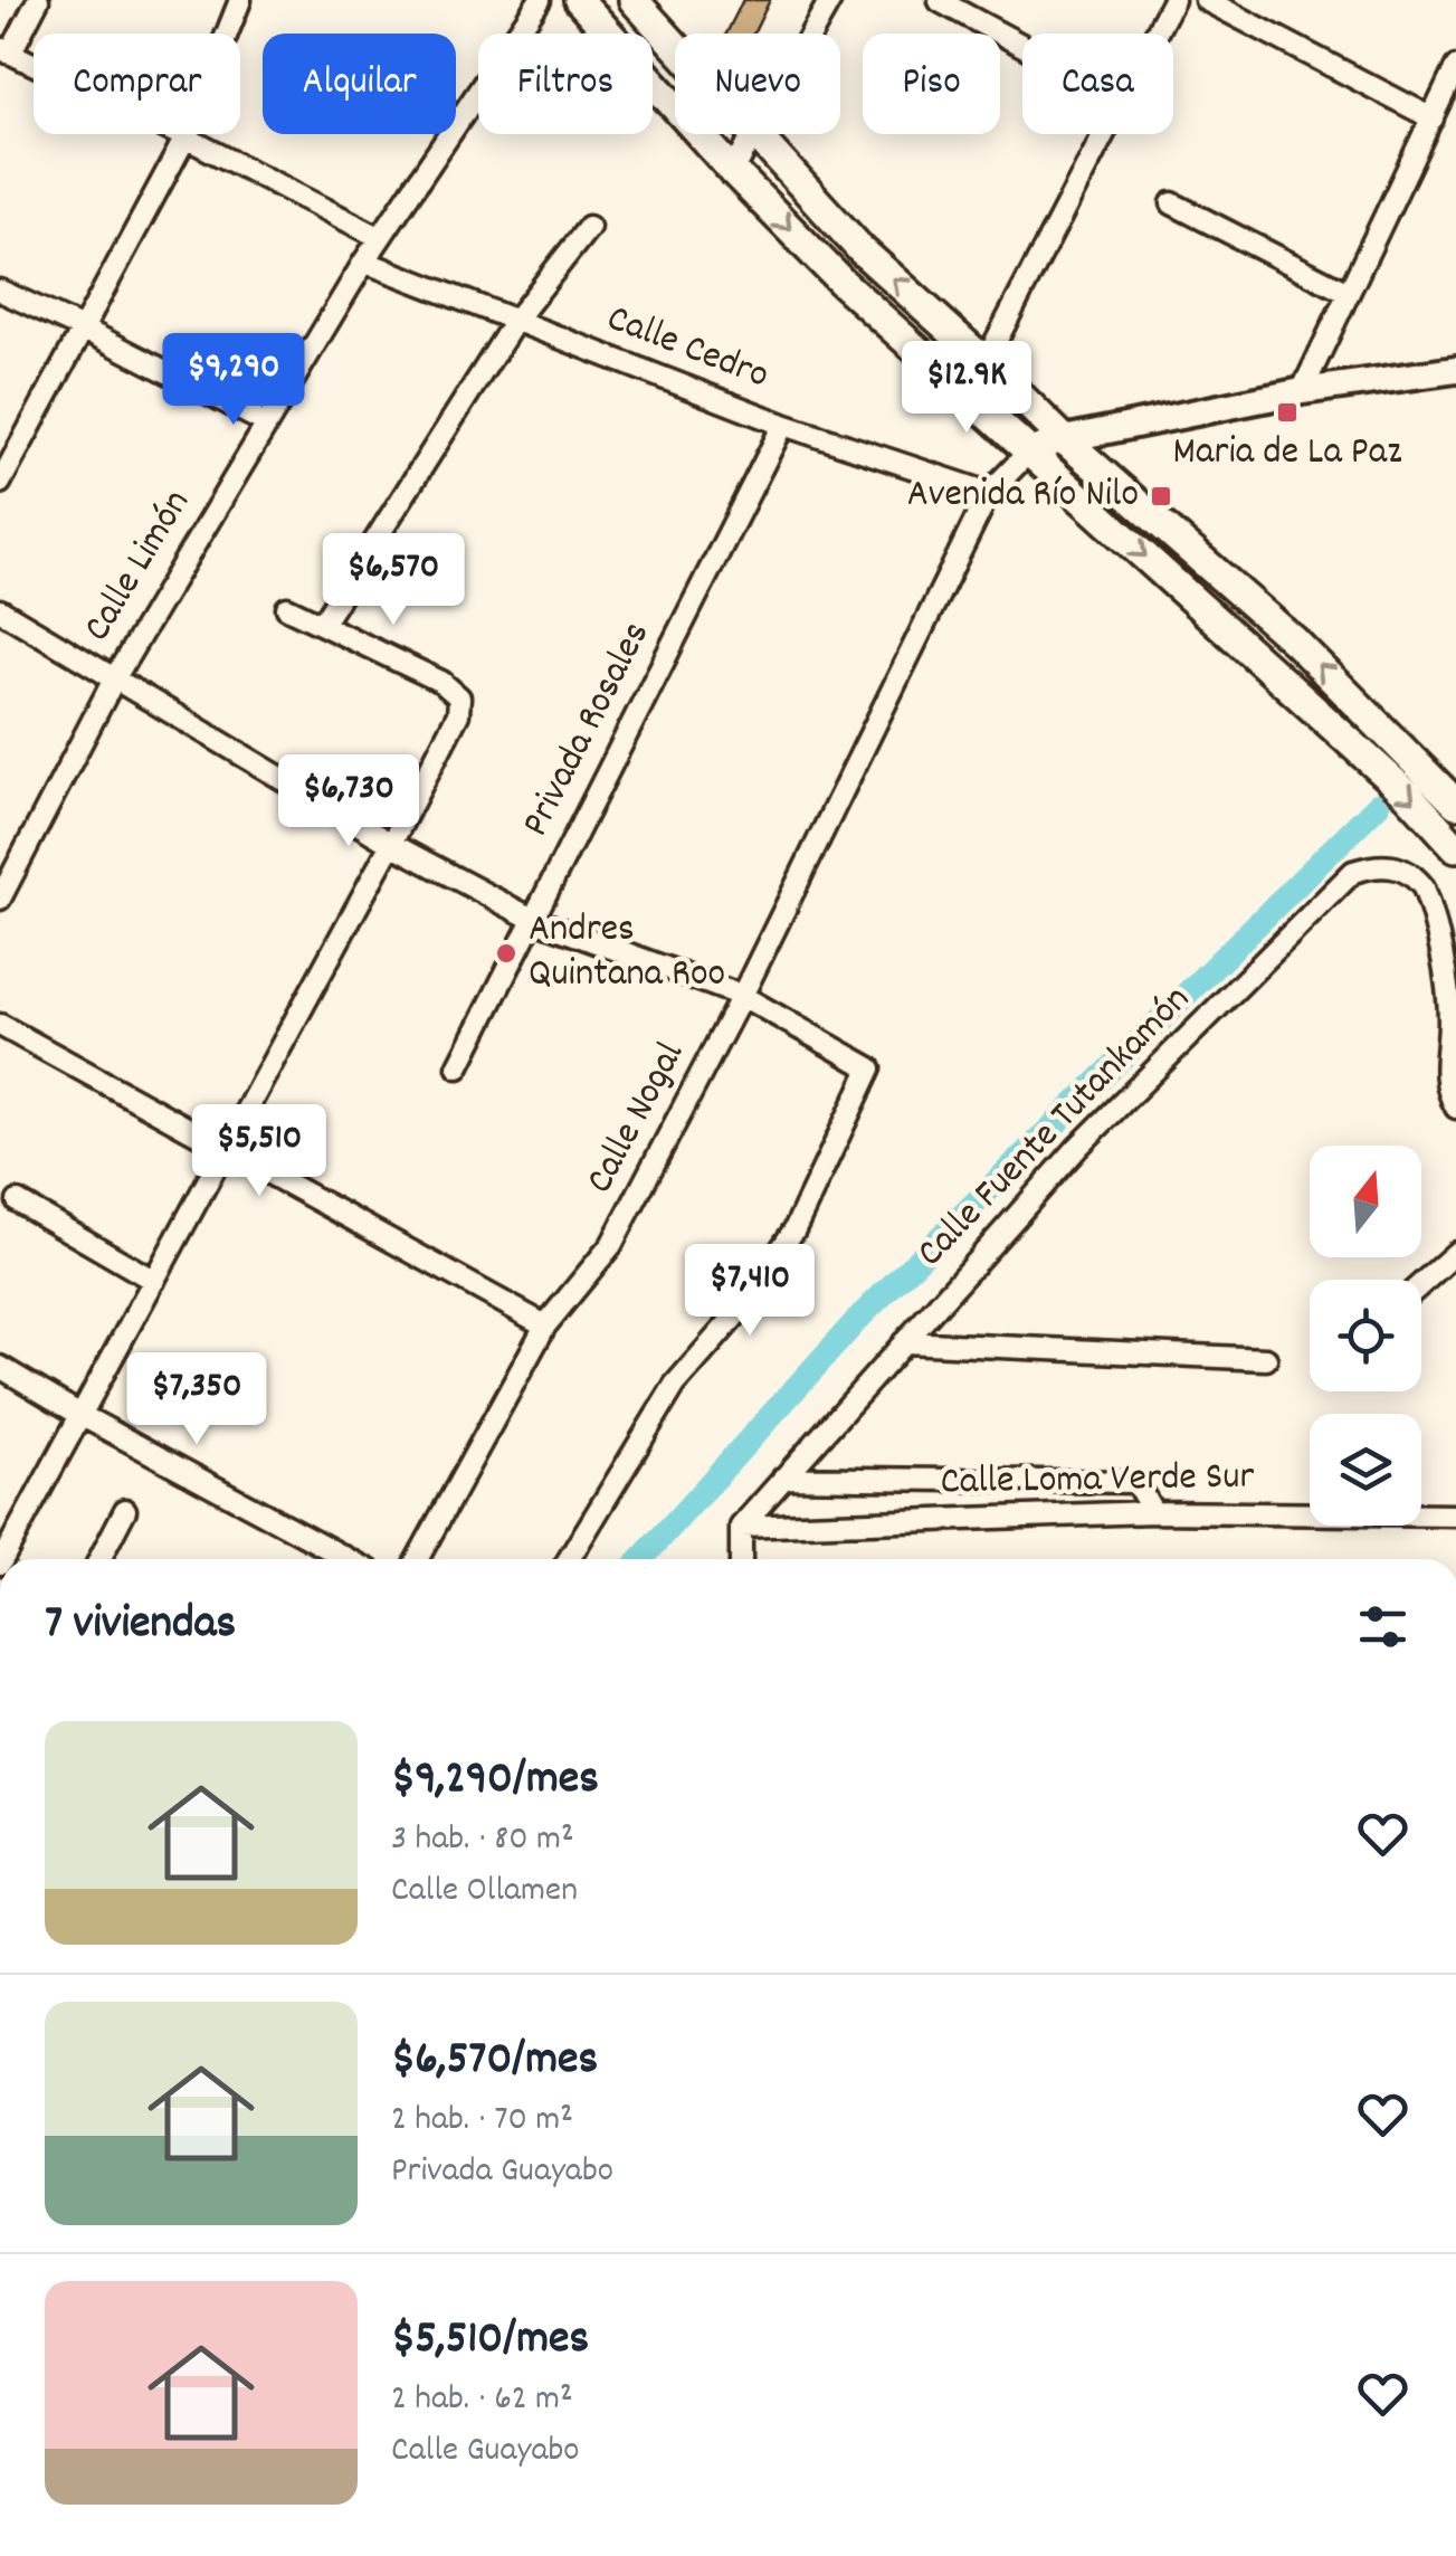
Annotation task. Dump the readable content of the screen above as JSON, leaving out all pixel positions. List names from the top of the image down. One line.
{"streets":{"street":["Calle Cedro","Calle Limón","Privada Rosales","Calle Nogal","Calle Fuente Tutankamón","Calle Loma Verde Sur"]},"crossings":[["Calle Cedro","Calle Limón"],["Calle Cedro","Privada Rosales"],["Calle Cedro","Calle Nogal"],["Calle Fuente Tutankamón","Calle Loma Verde Sur"]],"places":{"transit":["Maria de La Paz","Avenida Río Nilo"],"other":["Andres Quintana Roo"]},"north":"top","page":{"chip":["Comprar","Alquilar","Filtros","Nuevo","Piso","Casa"],"price":["$9,290","$12.9K","$6,570","$6,730","$5,510","$7,410","$7,350"],"heading":"7 viviendas","list":[{"name":"$9,290/mes","note":"3 hab. · 80 m² · Calle Ollamen"},{"name":"$6,570/mes","note":"2 hab. · 70 m² · Privada Guayabo"},{"name":"$5,510/mes","note":"2 hab. · 62 m² · Calle Guayabo"}]}}
